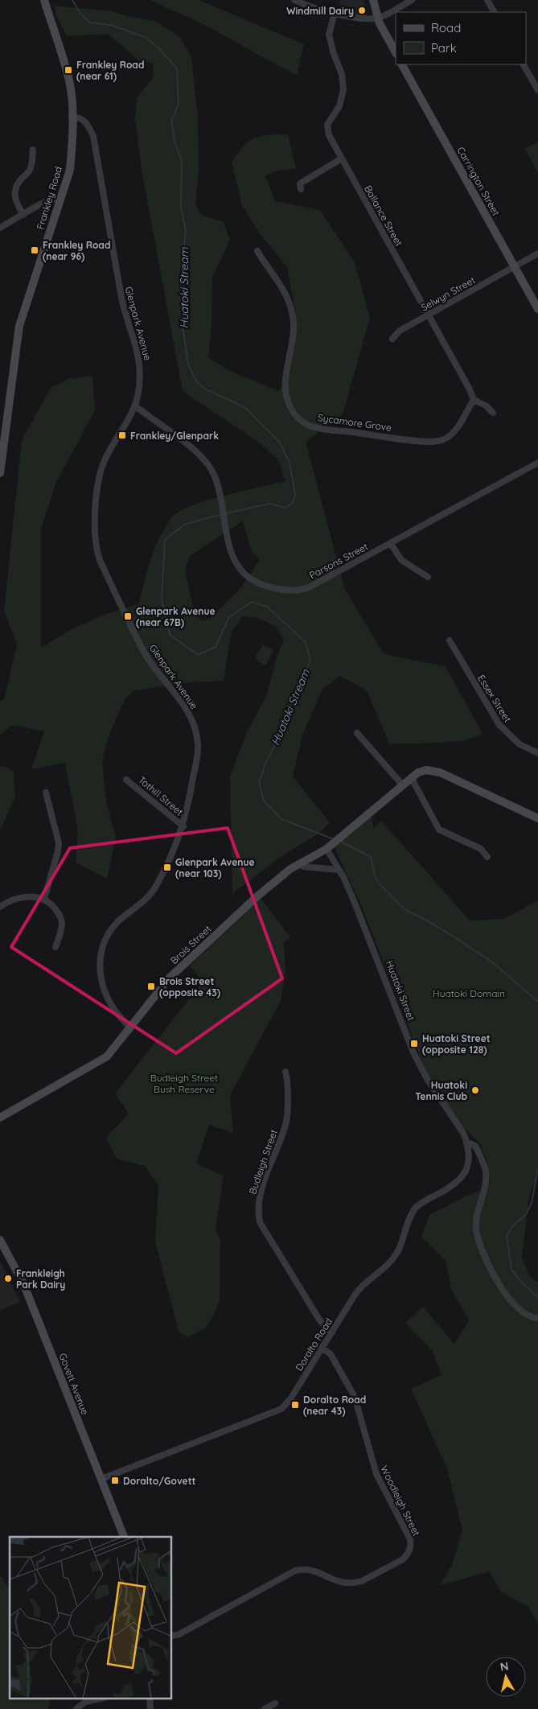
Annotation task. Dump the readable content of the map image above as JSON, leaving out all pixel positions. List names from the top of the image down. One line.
{"streets":{"main road":["Carrington Street","Frankley Road","Brois Street","Govett Avenue"],"street":["Ballance Street","Selwyn Street","Glenpark Avenue","Sycamore Grove","Parsons Street","Essex Street","Tothill Street","Huatoki Street","Budleigh Street","Doralto Road","Woodleigh Street"]},"crossings":[["Carrington Street","Selwyn Street"],["Frankley Road","Glenpark Avenue"],["Ballance Street","Selwyn Street"],["Ballance Street","Sycamore Grove"],["Glenpark Avenue","Parsons Street"],["Glenpark Avenue","Tothill Street"],["Glenpark Avenue","Brois Street"],["Brois Street","Huatoki Street"],["Huatoki Street","Doralto Road"],["Budleigh Street","Doralto Road"],["Doralto Road","Govett Avenue"],["Doralto Road","Woodleigh Street"]],"water":["Huatoki Stream"],"parks":["Huatoki Domain","Budleigh Street Bush Reserve"],"places":{"other":["Windmill Dairy","Huatoki Tennis Club","Frankleigh Park Dairy"],"transit":["Frankley Road (near 61)","Frankley Road (near 96)","Frankley/Glenpark","Glenpark Avenue (near 67B)","Glenpark Avenue (near 103)","Brois Street (opposite 43)","Huatoki Street (opposite 128)","Doralto Road (near 43)","Doralto/Govett"]},"legend":["Road","Park"],"north":"top"}
